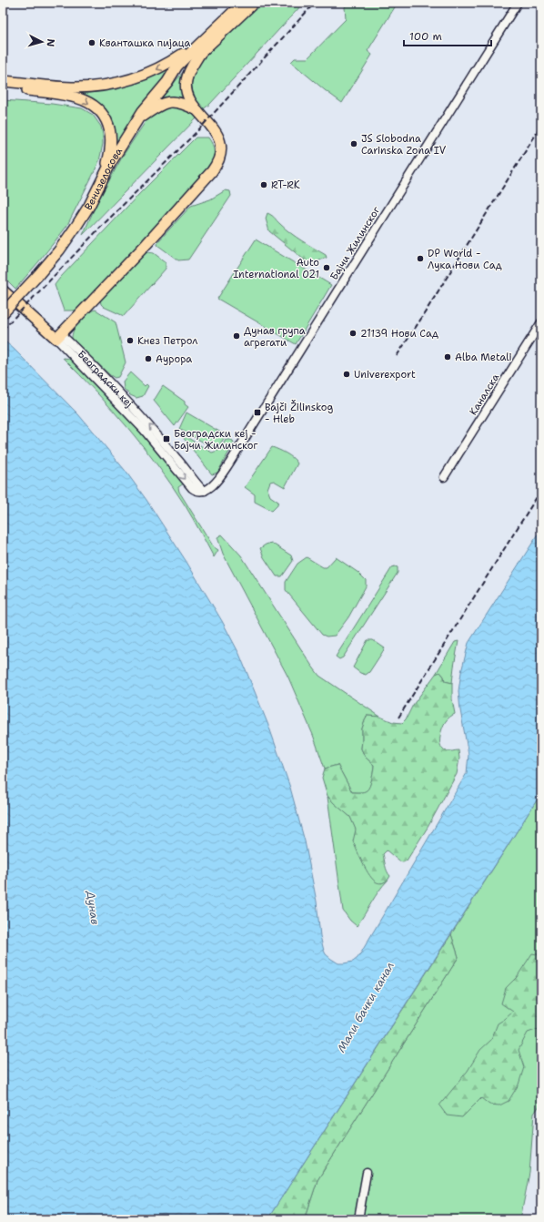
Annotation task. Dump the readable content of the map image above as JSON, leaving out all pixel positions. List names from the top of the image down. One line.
{"streets":{"main road":["Венизелосова","Београдски кеј"],"street":["Бајчи Жилинског","Каналска"]},"crossings":[["Бајчи Жилинског","Београдски кеј"]],"water":["Дунав","Мали бачки канал"],"places":{"other":["Кванташка пијаца","JS Slobodna Carinska Zona IV","RT-RK","DP World - Лука Нови Сад","Auto International 021","21139 Нови Сад","Дунав група агрегати","Кнез Петрол","Alba Metali","Аурора","Univerexport"],"transit":["Bajči Žilinskog - Hleb","Београдски кеј - Бајчи Жилинског"]},"scale_bar":"100 m","north":"right"}
